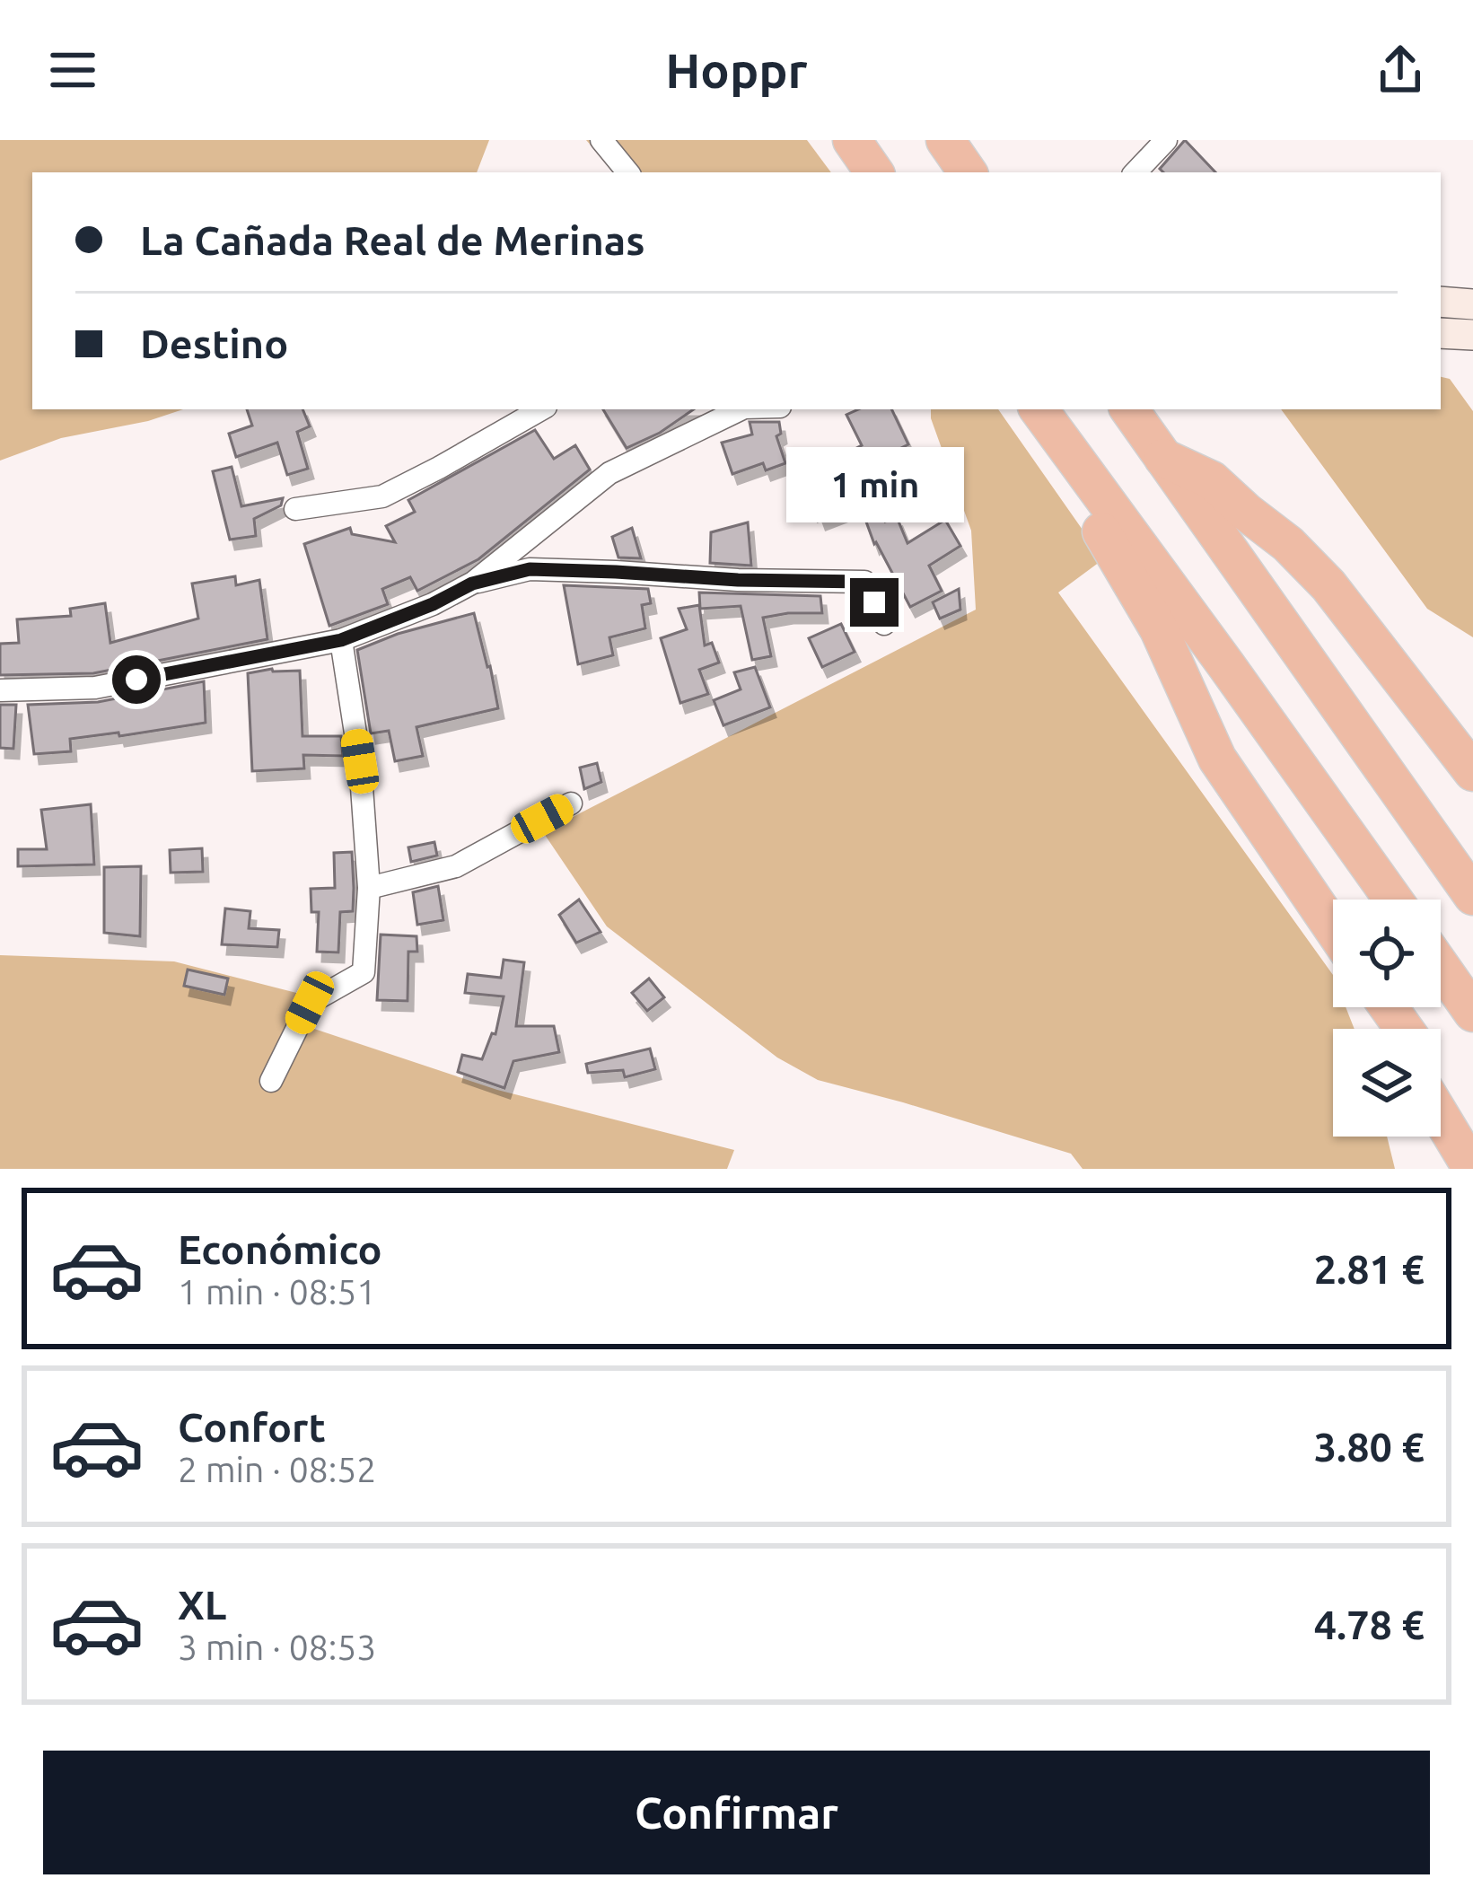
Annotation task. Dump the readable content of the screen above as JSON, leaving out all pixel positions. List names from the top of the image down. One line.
{"page":{"header":"Hoppr","banner":["La Cañada Real de Merinas","Destino"],"bubble":"1 min","list":[{"name":"Económico","note":"1 min · 08:51","value":"2.81 €"},{"name":"Confort","note":"2 min · 08:52","value":"3.80 €"},{"name":"XL","note":"3 min · 08:53","value":"4.78 €"}],"buttons":"Confirmar"}}
